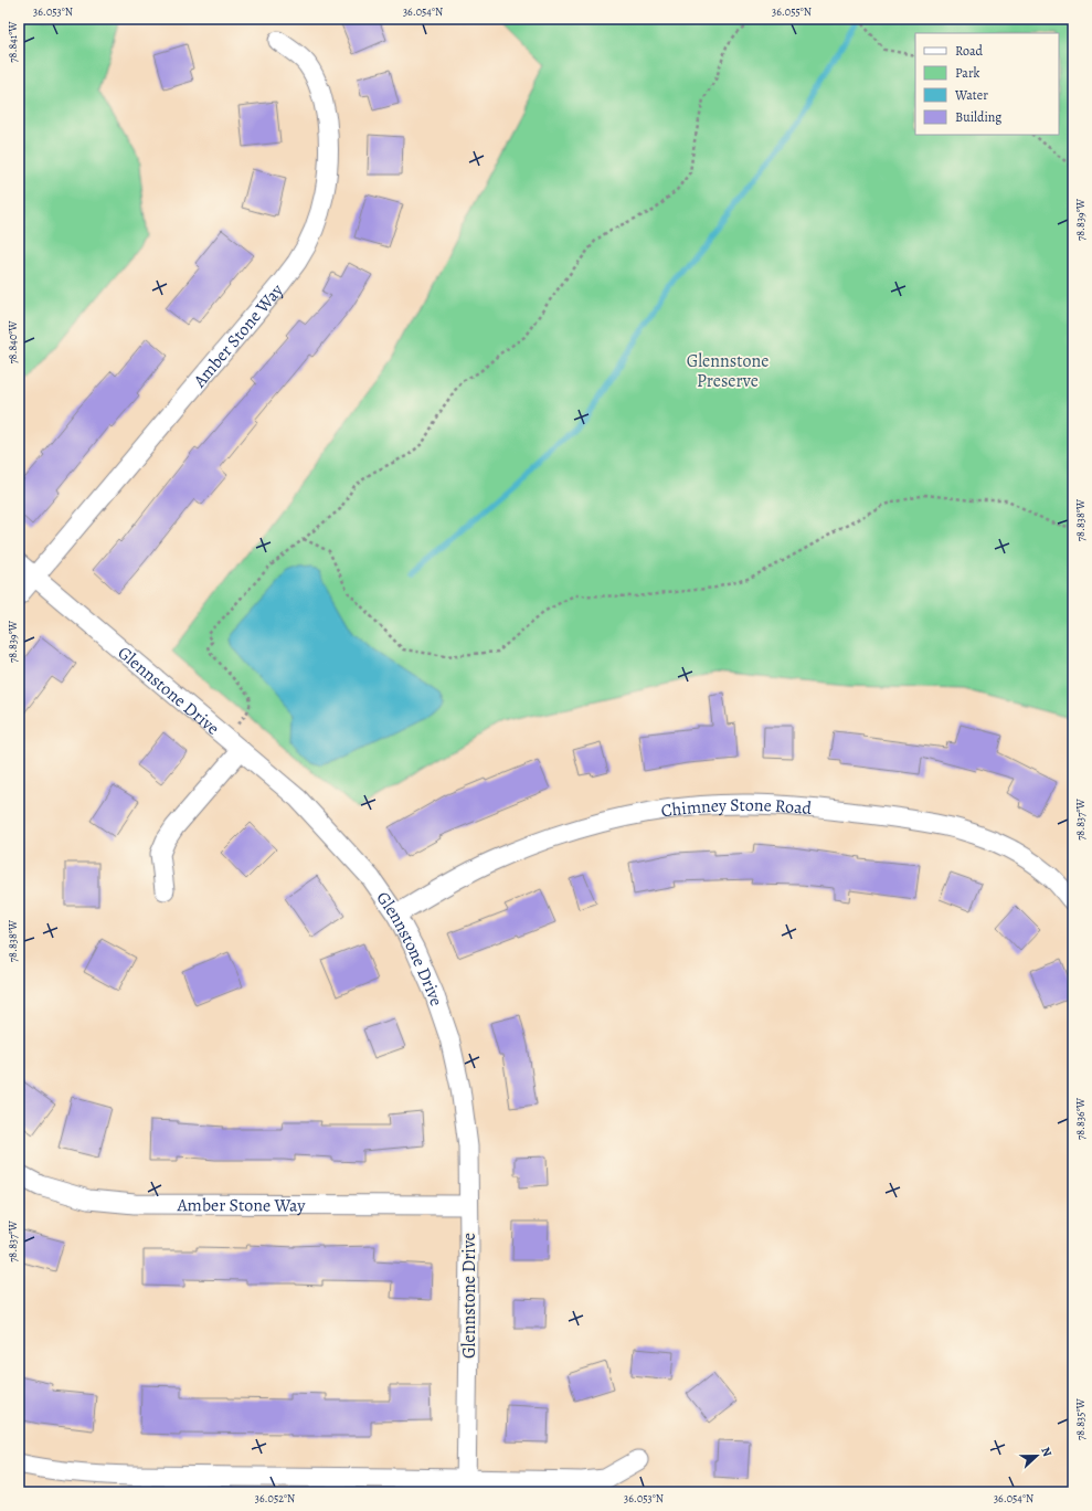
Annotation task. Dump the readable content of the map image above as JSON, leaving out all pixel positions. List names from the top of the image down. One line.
{"streets":{"street":["Amber Stone Way","Glennstone Drive","Chimney Stone Road"]},"crossings":[["Amber Stone Way","Glennstone Drive"],["Glennstone Drive","Chimney Stone Road"]],"parks":["Glennstone Preserve"],"legend":["Road","Park","Water","Building"],"north":"right","coordinates":["36.053°N","36.054°N","36.055°N","78.841°W","78.839°W","78.840°W","78.838°W","78.837°W","78.836°W","78.835°W","36.052°N"]}
